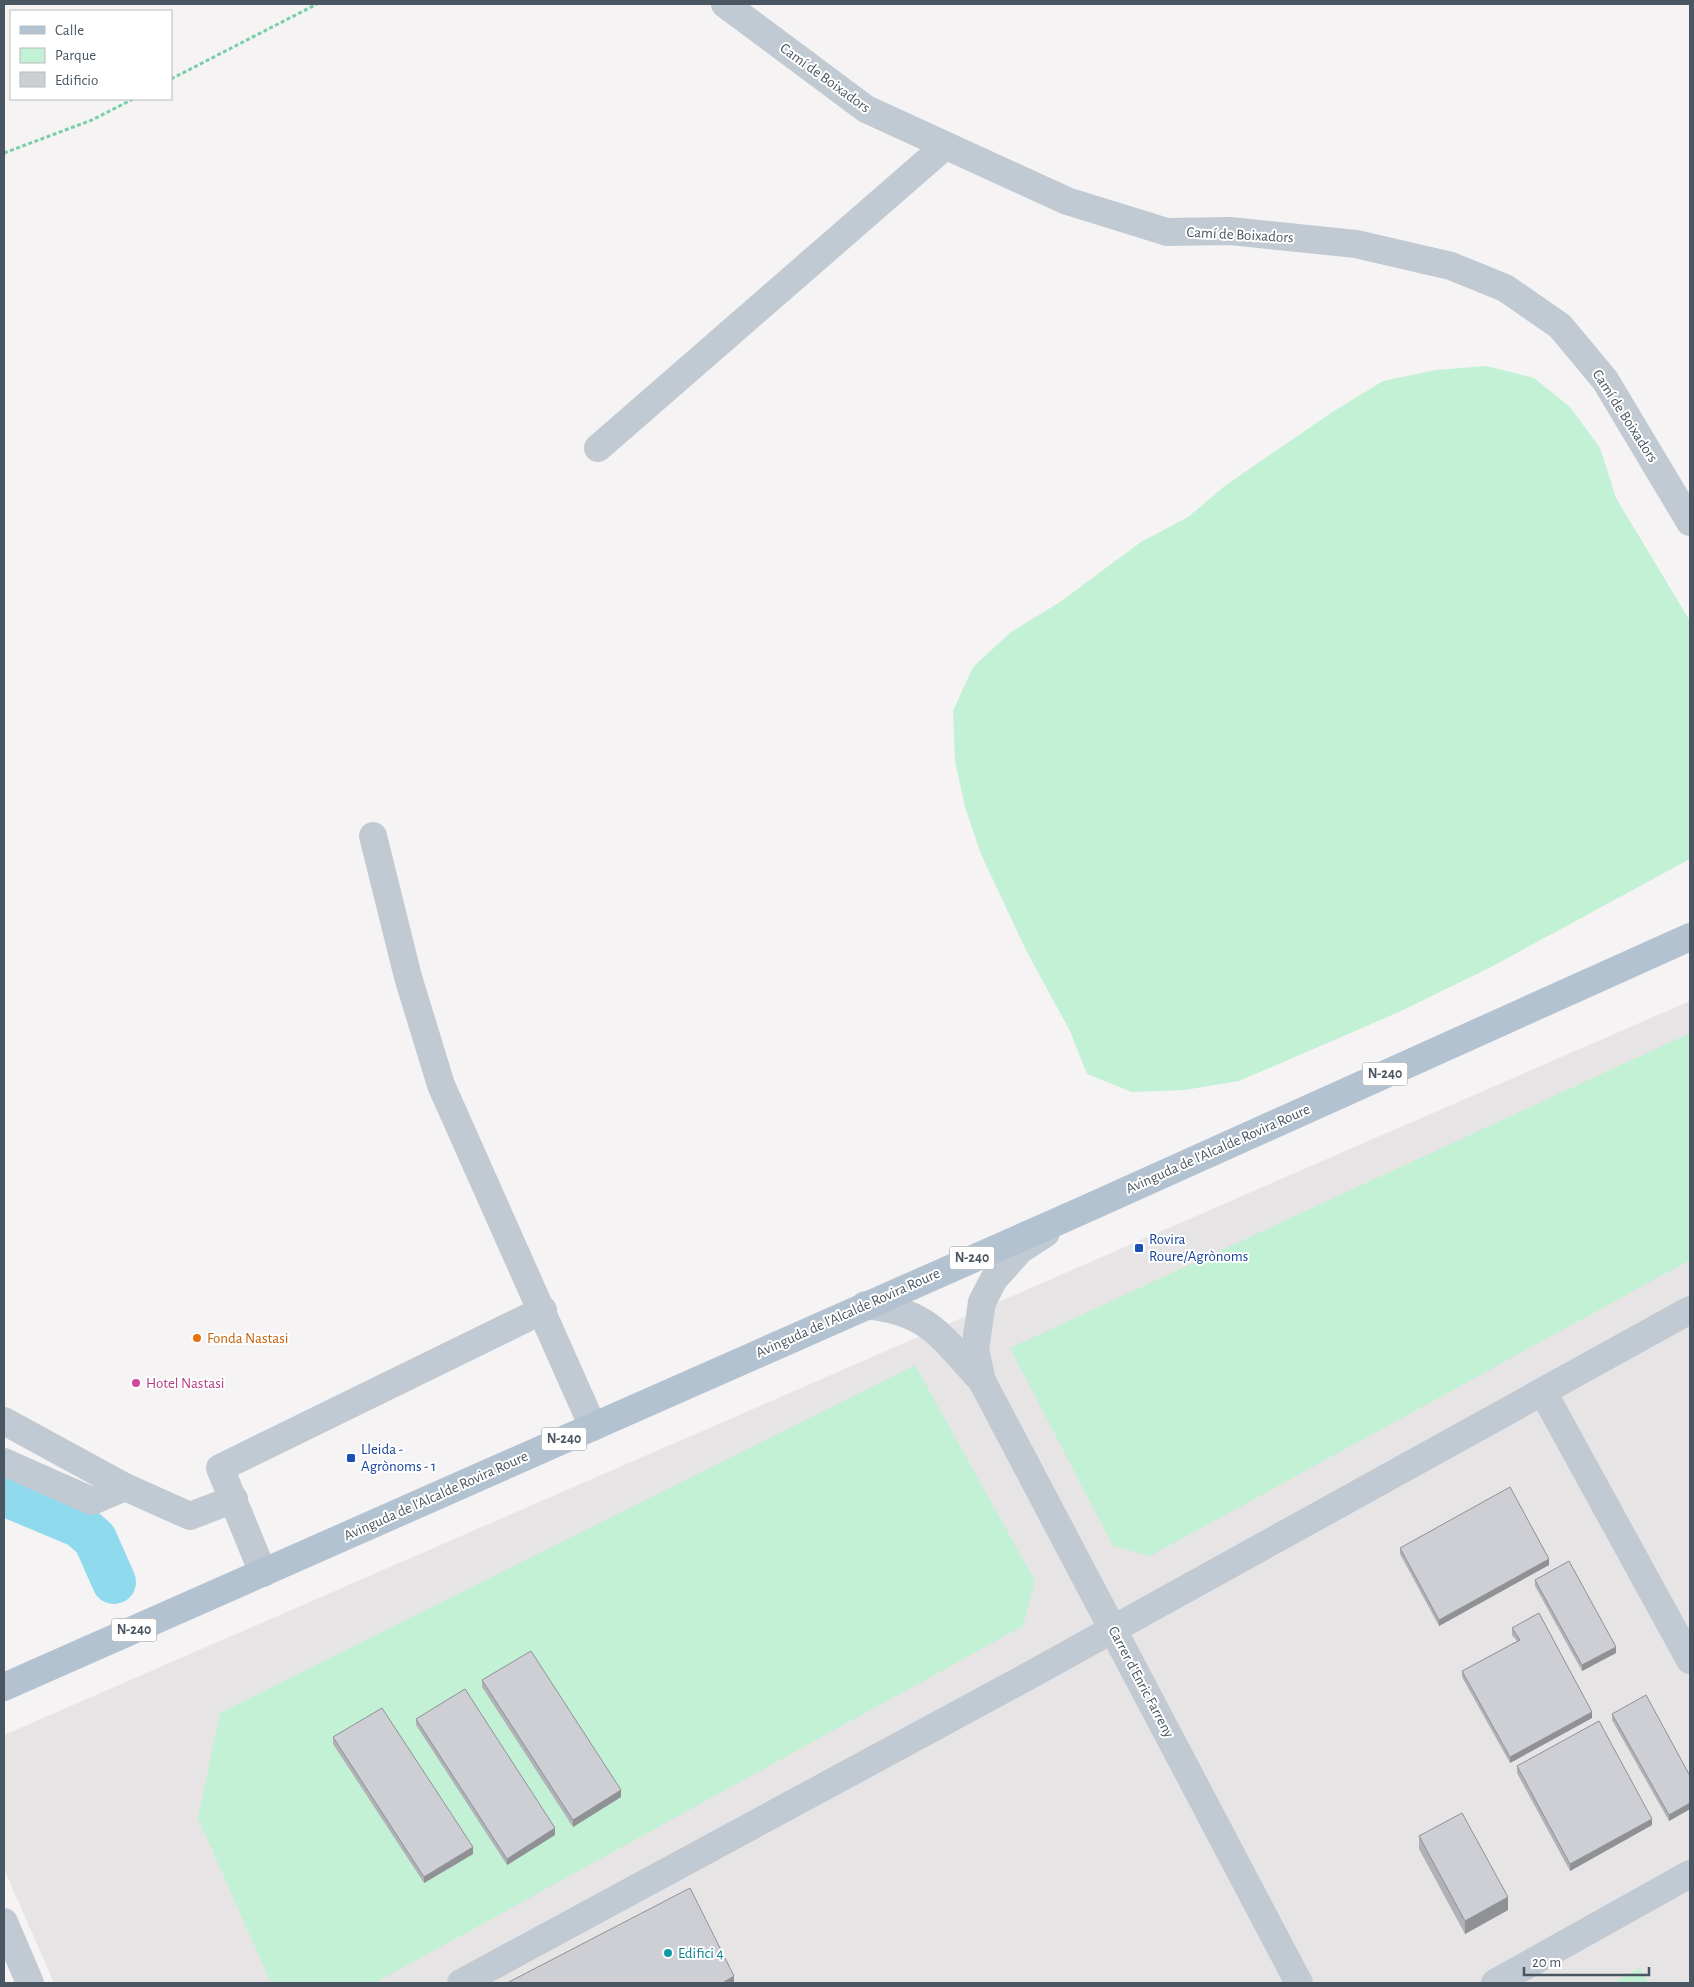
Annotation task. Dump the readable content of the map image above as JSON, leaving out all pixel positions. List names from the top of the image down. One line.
{"streets":{"main road":["N-240","Avinguda de l'Alcalde Rovira Roure"],"street":["Camí de Boixadors","Carrer d'Enric Farreny"]},"places":{"transit":["Rovira Roure/Agrònoms","Lleida - Agrònoms - 1"],"other":["Fonda Nastasi","Hotel Nastasi","Edifici 4"]},"legend":["Calle","Parque","Edificio"],"scale_bar":"20 m"}
